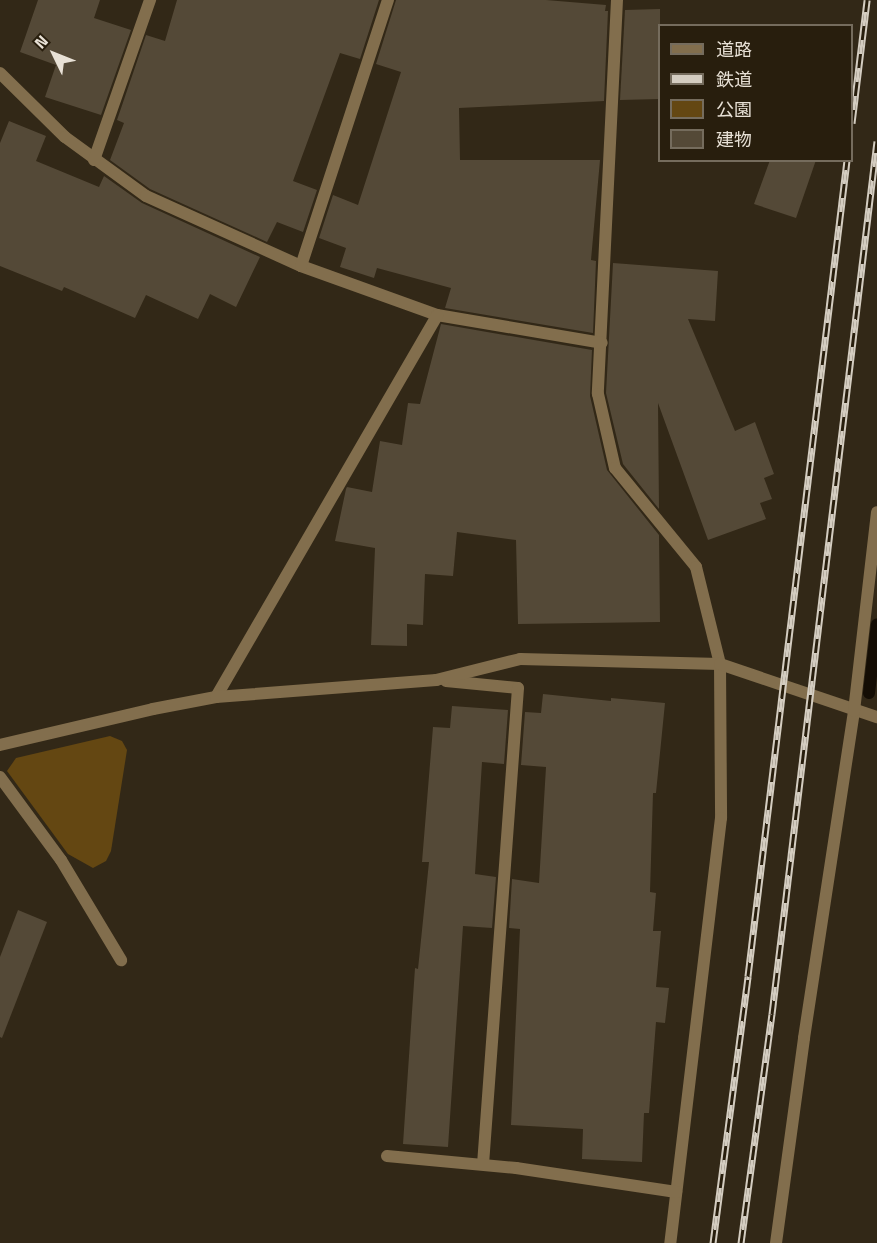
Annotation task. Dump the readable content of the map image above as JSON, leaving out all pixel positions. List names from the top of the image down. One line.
{"legend":["道路","鉄道","公園","建物"],"north":"top left"}
